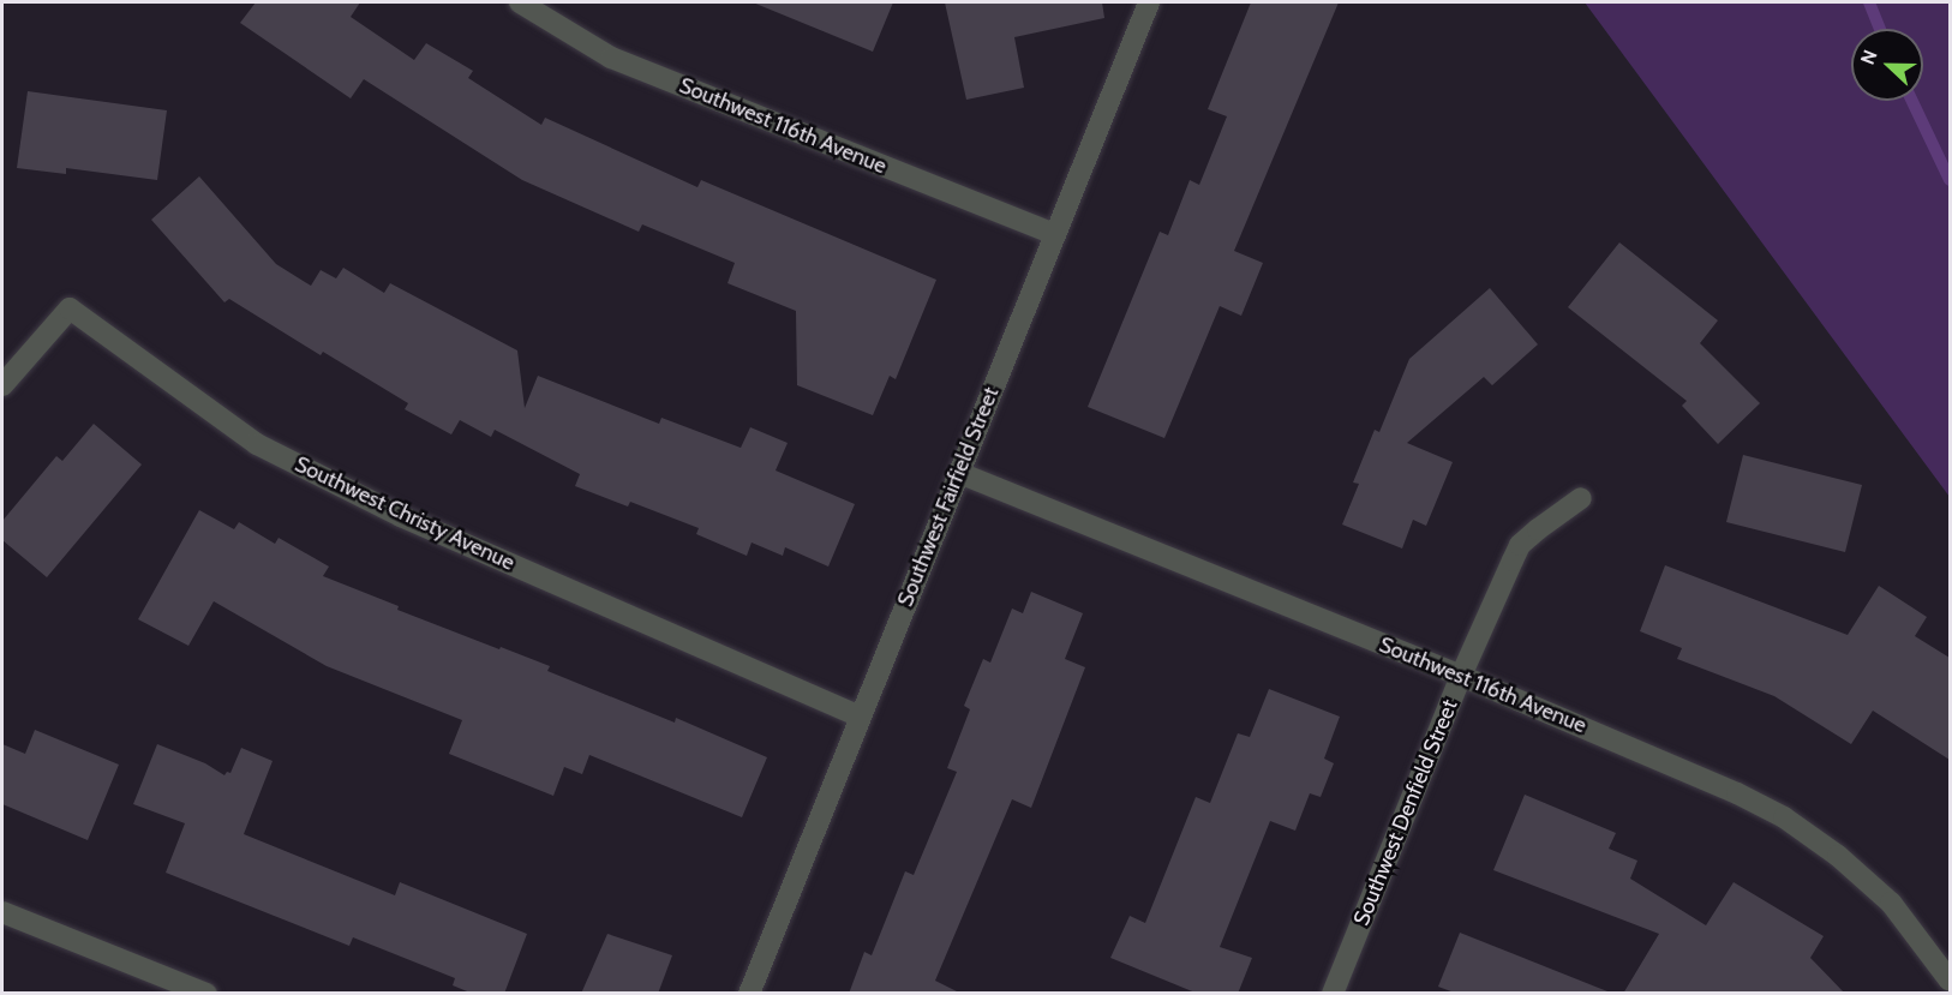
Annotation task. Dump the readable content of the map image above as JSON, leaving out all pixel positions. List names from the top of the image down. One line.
{"streets":{"street":["Southwest 116th Avenue","Southwest Fairfield Street","Southwest Christy Avenue","Southwest Denfield Street"]},"crossings":[["Southwest 116th Avenue","Southwest Fairfield Street"],["Southwest 116th Avenue","Southwest Denfield Street"],["Southwest Fairfield Street","Southwest Christy Avenue"]],"north":"left"}
